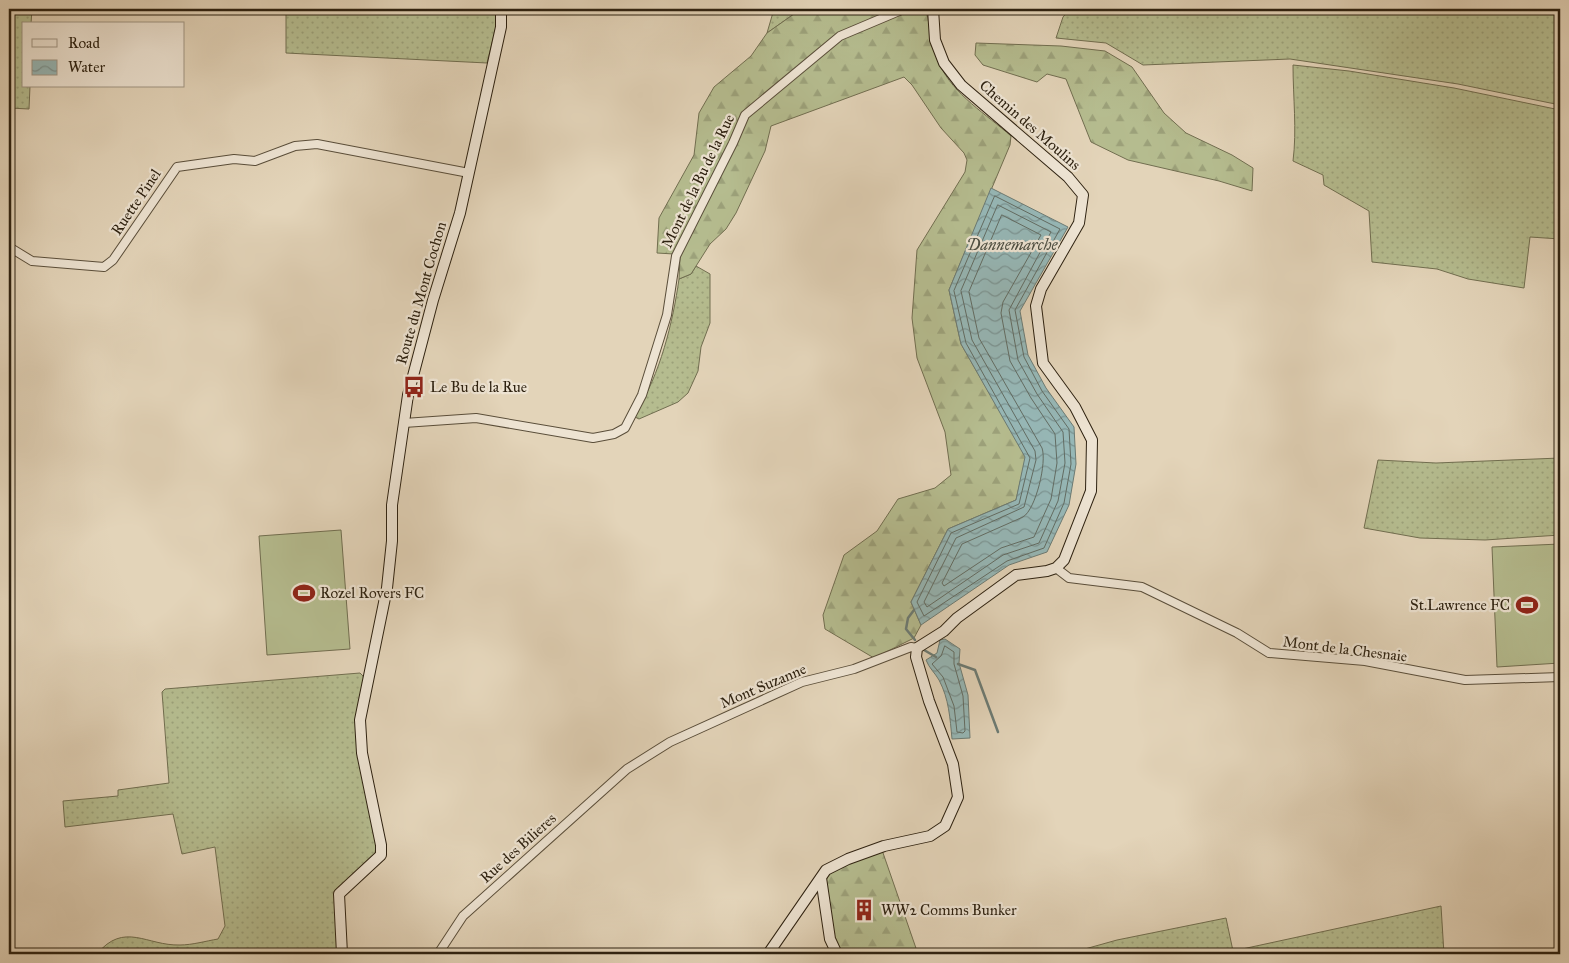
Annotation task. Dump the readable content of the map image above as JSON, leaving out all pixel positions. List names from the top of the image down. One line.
{"streets":{"street":["Chemin des Moulins","Mont de la Bu de la Rue","Ruette Pinel","Route du Mont Cochon","Mont de la Chesnaie","Mont Suzanne","Rue des Bilieres"]},"crossings":[["Chemin des Moulins","Mont de la Chesnaie"],["Mont de la Bu de la Rue","Route du Mont Cochon"],["Ruette Pinel","Route du Mont Cochon"],["Mont Suzanne","Rue des Bilieres"]],"water":["Dannemarche"],"places":{"bus stop":["Le Bu de la Rue"],"sports":["Rozel Rovers FC","St.Lawrence FC"],"building":["WW2 Comms Bunker"]},"legend":["Road","Water"]}
